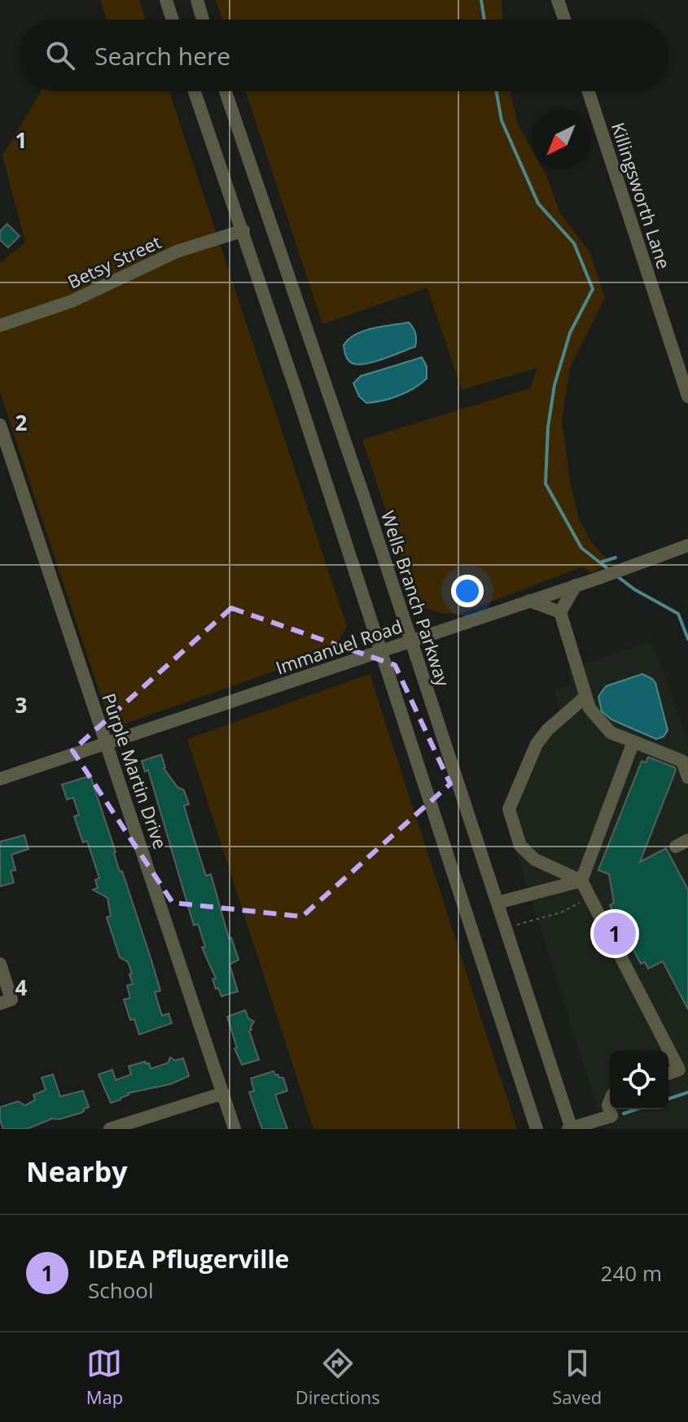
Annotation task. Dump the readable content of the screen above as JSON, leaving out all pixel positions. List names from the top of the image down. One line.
{"streets":{"street":["Killingsworth Lane","Betsy Street","Wells Branch Parkway","Immanuel Road","Purple Martin Drive"]},"crossings":[["Wells Branch Parkway","Immanuel Road"],["Immanuel Road","Purple Martin Drive"]],"north":"bottom left","page":{"search":"Search here","pins":"1","heading":"Nearby","list":[{"mark":"1","name":"IDEA Pflugerville","note":"School","value":"240 m"}],"nav":["Map","Directions","Saved"]},"grid":{"rows":["1","2","3","4"]}}
